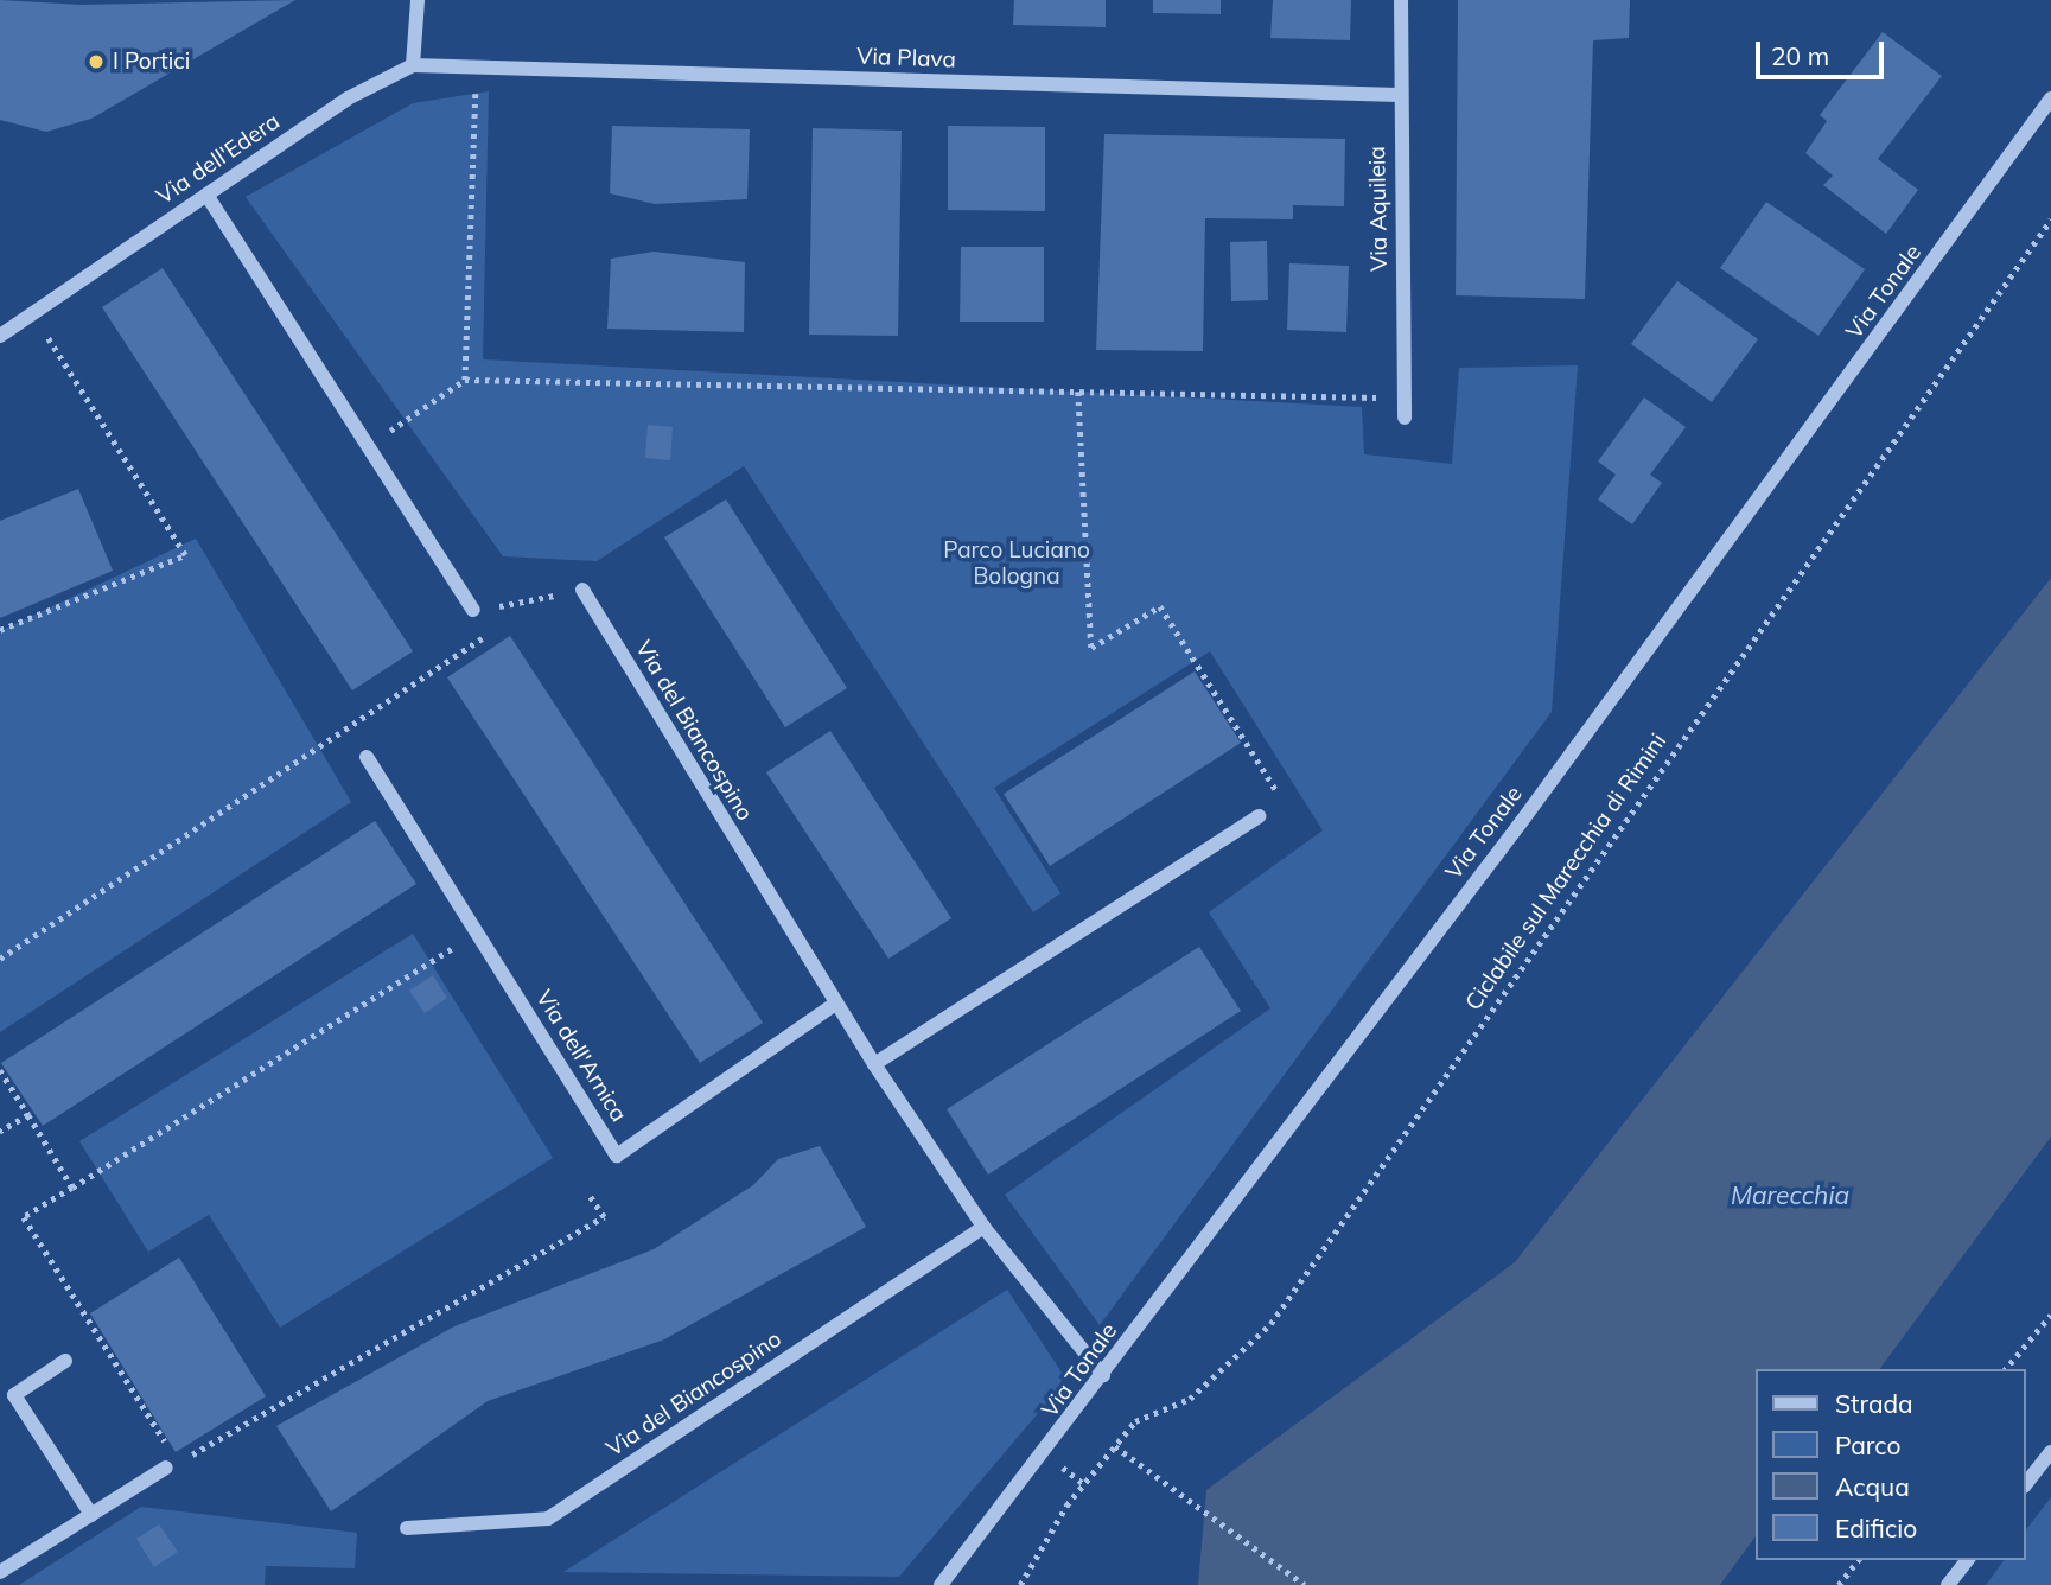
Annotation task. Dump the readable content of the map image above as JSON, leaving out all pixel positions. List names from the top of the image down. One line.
{"streets":{"street":["Via Plava","Via dell'Edera","Via Aquileia","Via Tonale","Via del Biancospino","Via dell'Arnica"],"path":["Ciclabile sul Marecchia di Rimini"]},"crossings":[["Via Plava","Via dell'Edera"],["Via Plava","Via Aquileia"],["Via Tonale","Via del Biancospino"],["Via del Biancospino","Via dell'Arnica"]],"water":["Marecchia"],"parks":["Parco Luciano Bologna"],"places":["I Portici"],"legend":["Strada","Parco","Acqua","Edificio"],"scale_bar":"20 m"}
